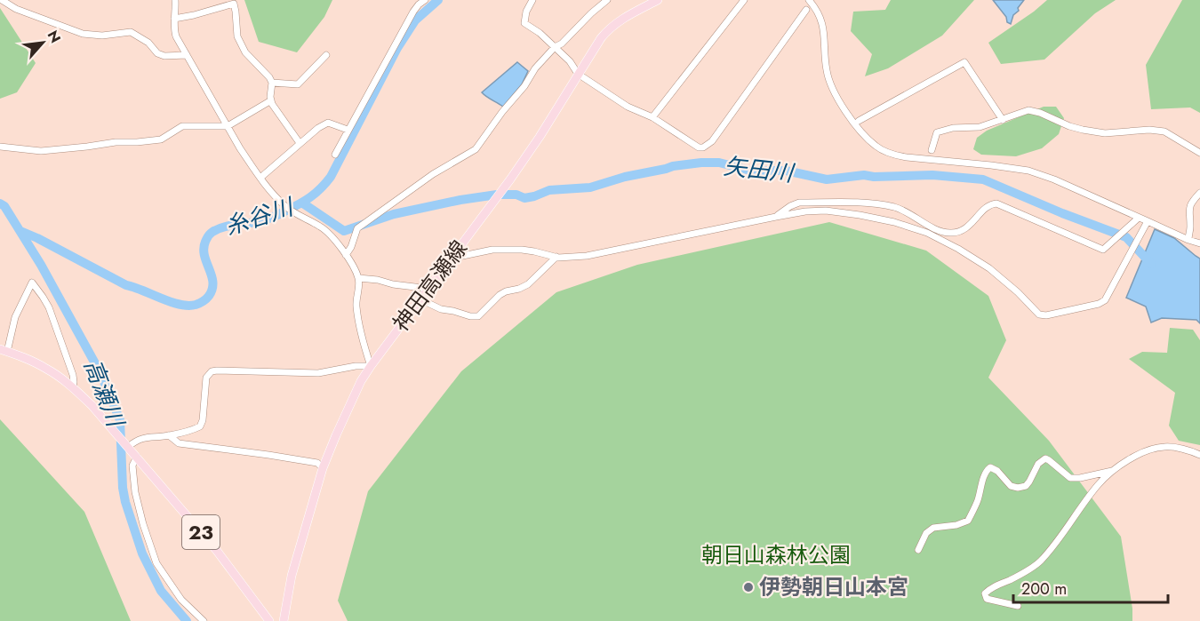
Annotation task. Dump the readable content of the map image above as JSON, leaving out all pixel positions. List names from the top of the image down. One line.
{"streets":{"main road":["神田高瀬線","23"]},"water":["矢田川","糸谷川","高瀬川"],"parks":["朝日山森林公園"],"places":["伊勢朝日山本宮"],"scale_bar":"200 m","north":"top right"}
